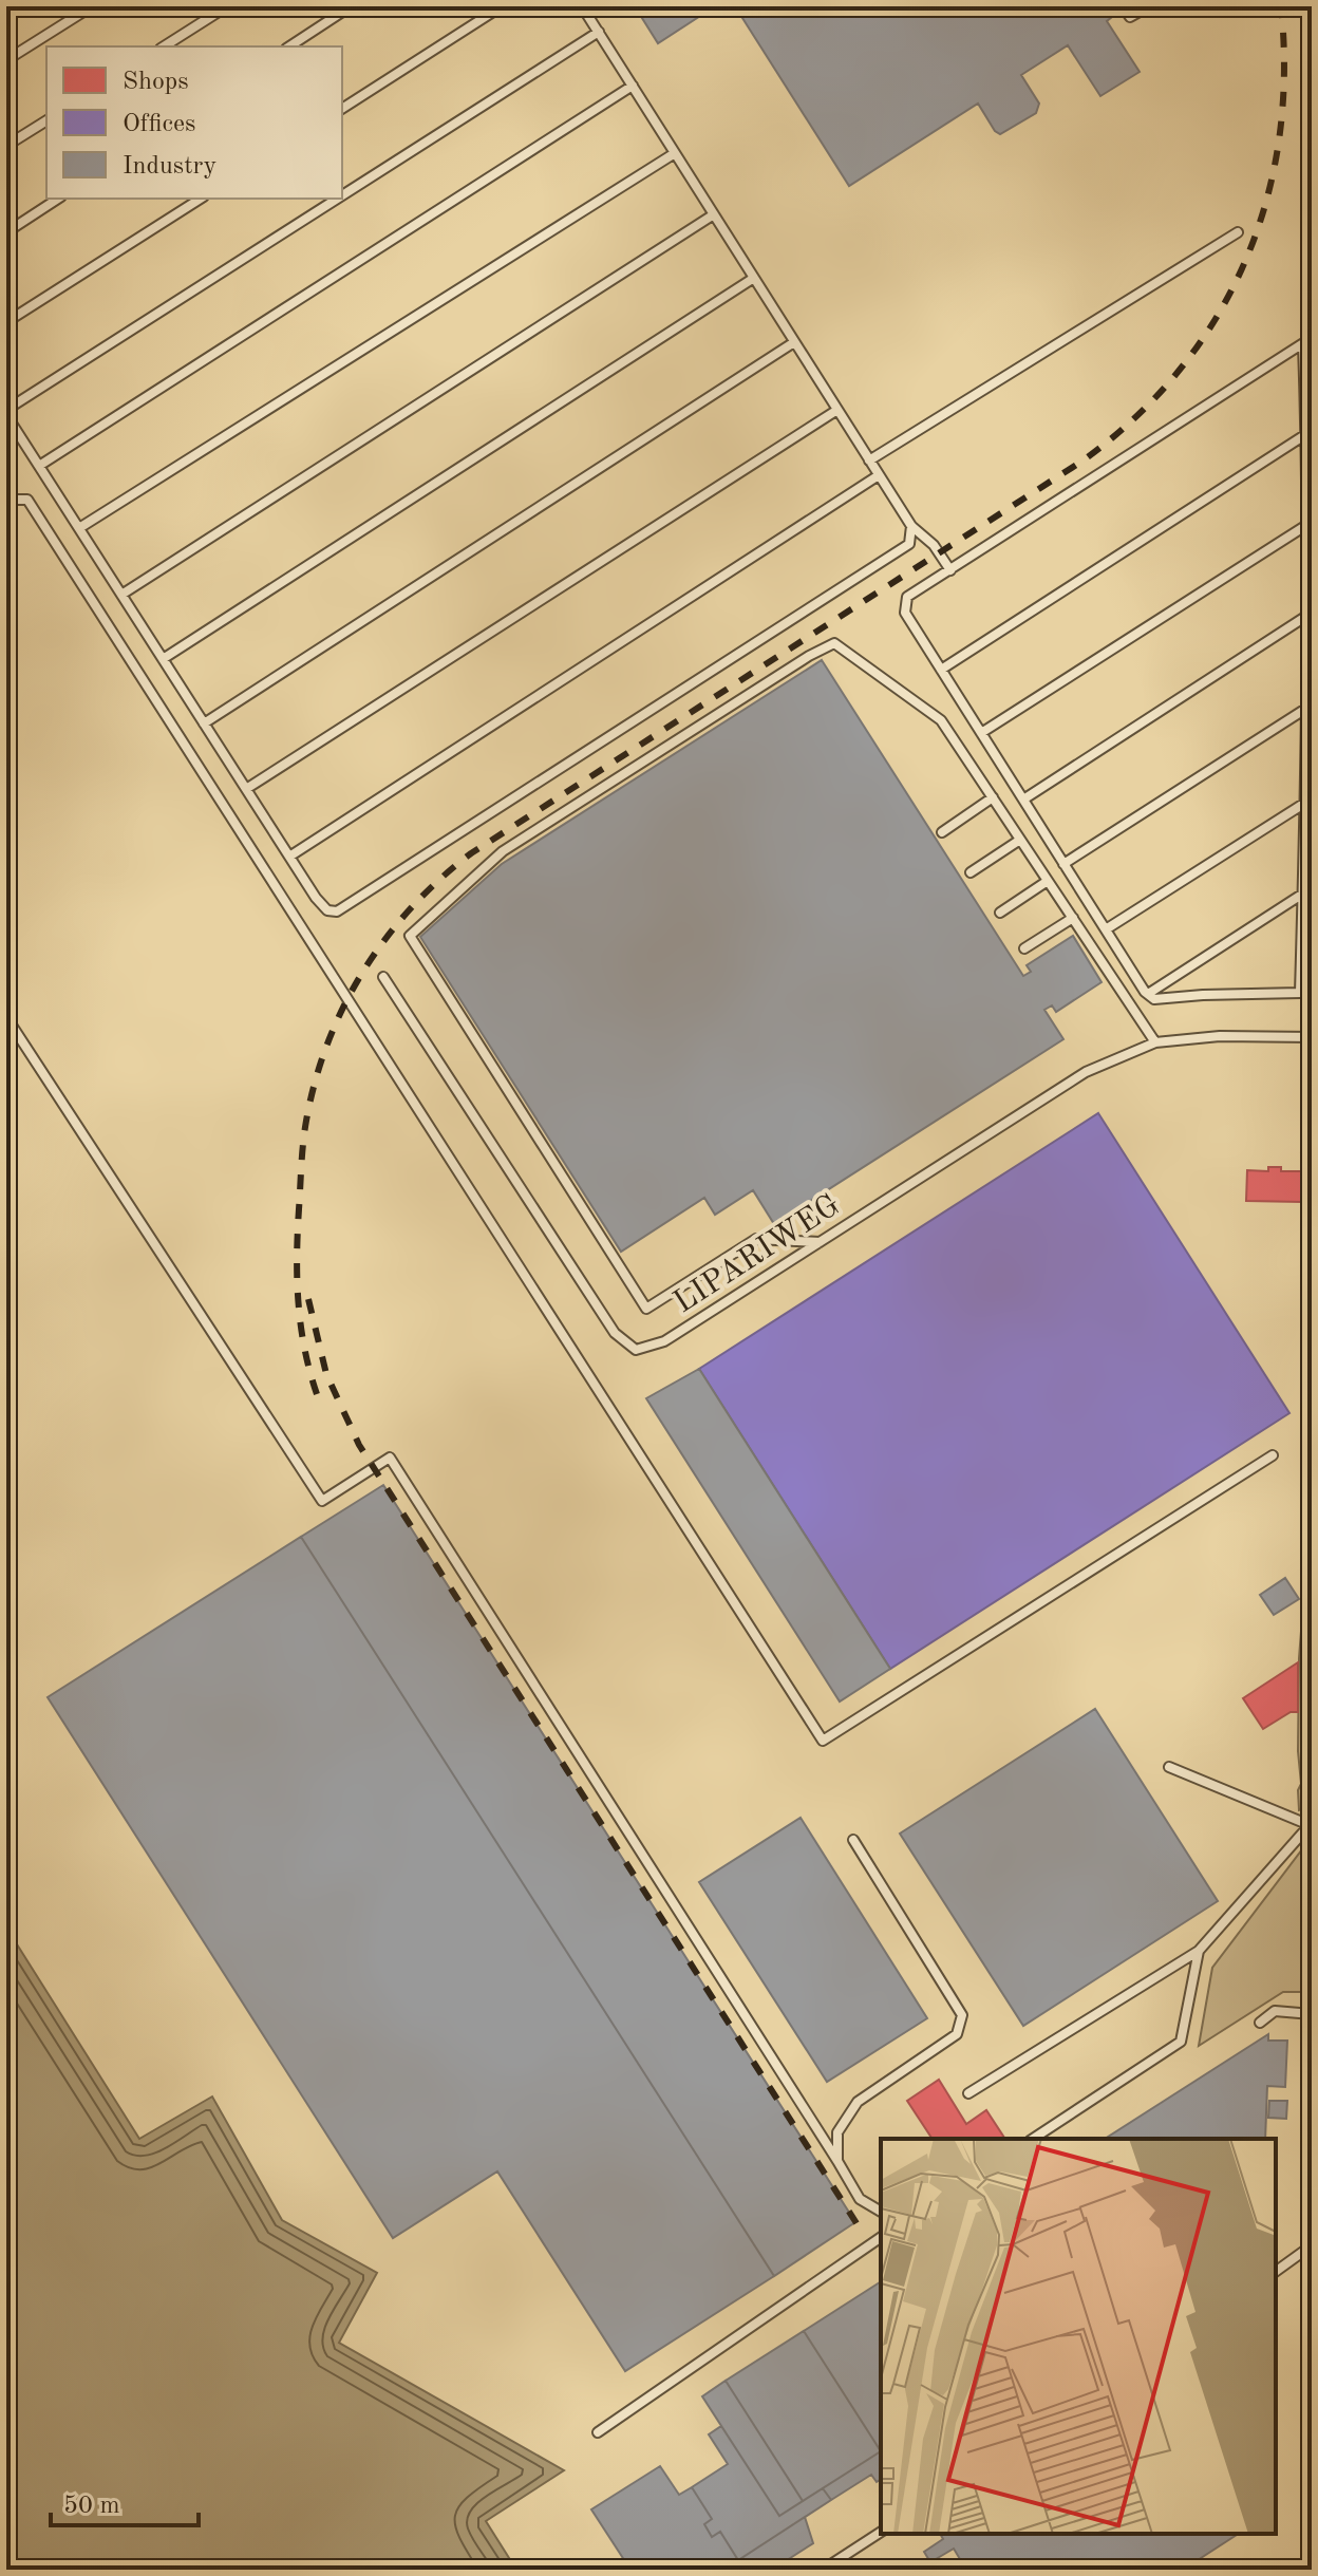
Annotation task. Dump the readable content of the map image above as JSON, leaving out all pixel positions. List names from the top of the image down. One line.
{"streets":{"lane":["LIPARIWEG"]},"legend":["Shops","Offices","Industry"],"scale_bar":"50 m"}
